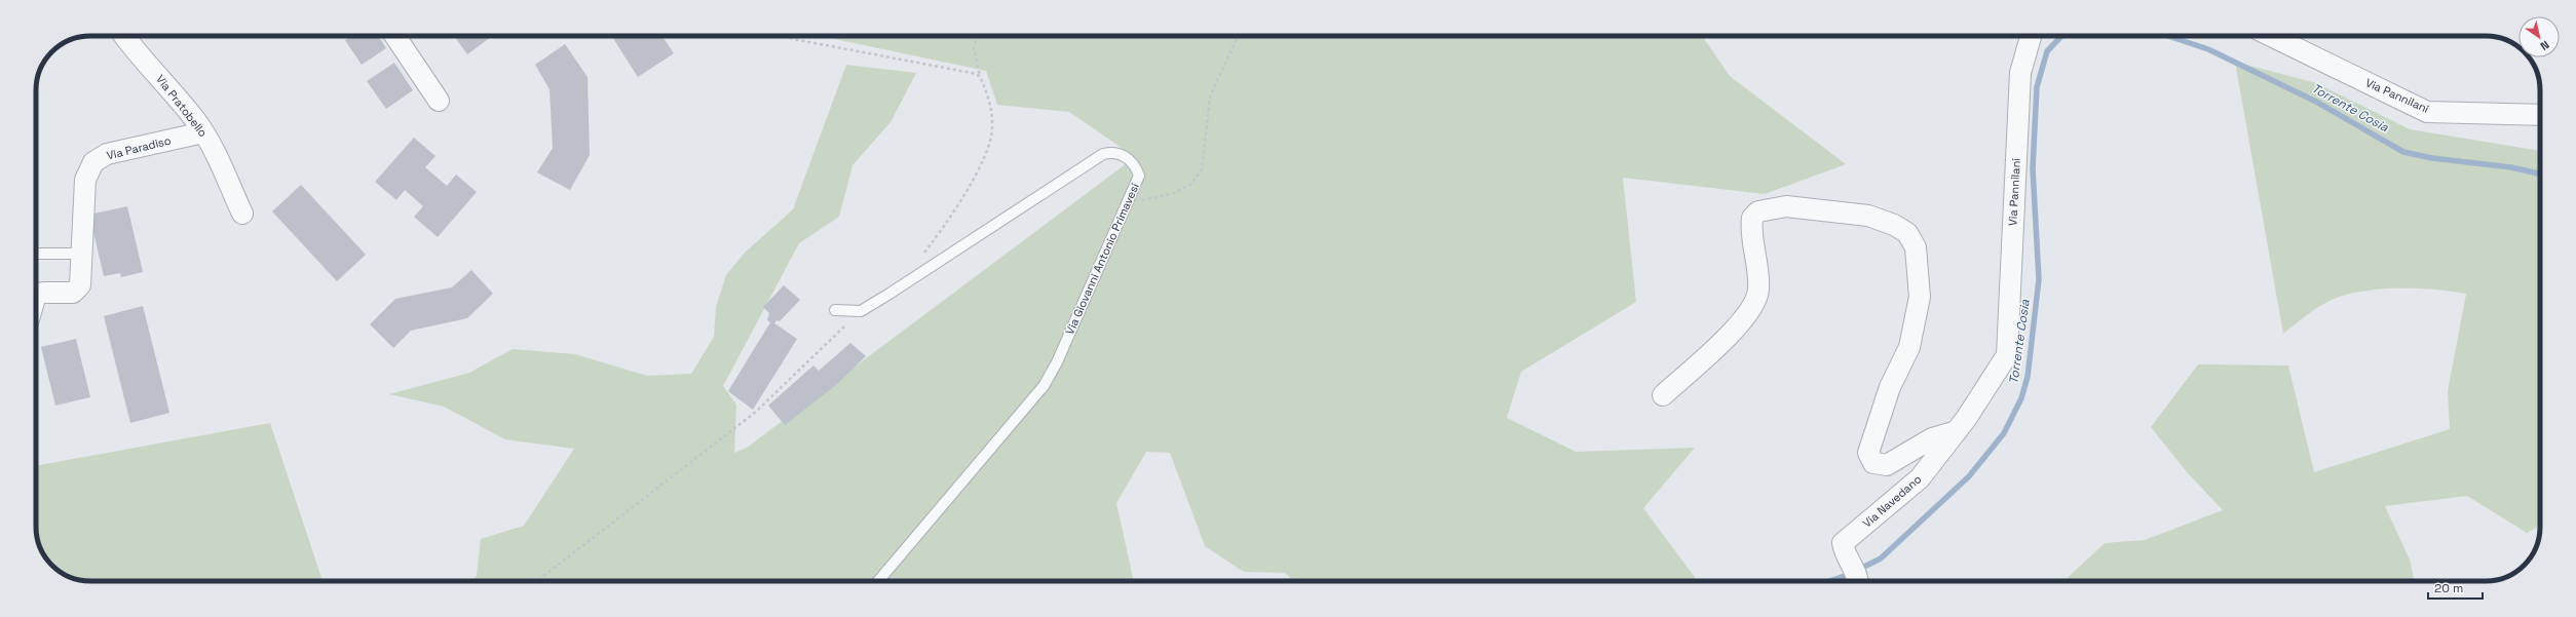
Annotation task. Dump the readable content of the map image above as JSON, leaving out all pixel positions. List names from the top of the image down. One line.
{"streets":{"street":["Via Pannilani","Via Pratobello","Via Paradiso","Via Navedano"],"lane":["Via Giovanni Antonio Primavesi"]},"crossings":[["Via Pannilani","Via Navedano"],["Via Pratobello","Via Paradiso"]],"water":["Torrente Cosia"],"scale_bar":"20 m","north":"bottom right"}
